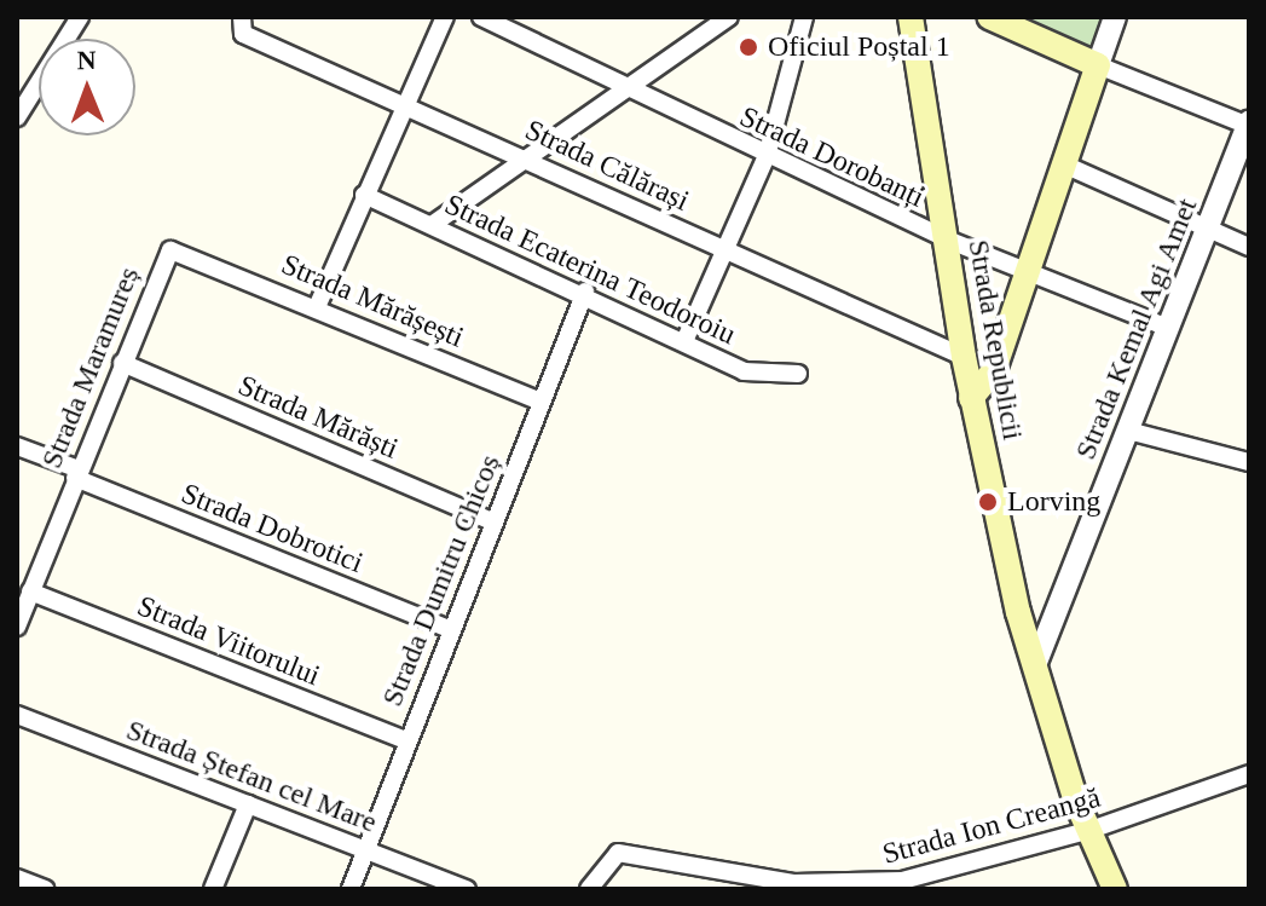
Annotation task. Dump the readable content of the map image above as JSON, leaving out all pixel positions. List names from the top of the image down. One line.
{"streets":{"main road":["Strada Republicii"],"street":["Strada Dorobanți","Strada Călărași","Strada Ecaterina Teodoroiu","Strada Mărășești","Strada Kemal Agi Amet","Strada Maramureș","Strada Mărăști","Strada Dobrotici","Strada Dumitru Chicoș","Strada Viitorului","Strada Ștefan cel Mare","Strada Ion Creangă"]},"crossings":[["Strada Dorobanți","Strada Kemal Agi Amet"],["Strada Dorobanți","Strada Republicii"],["Strada Călărași","Strada Republicii"],["Strada Ecaterina Teodoroiu","Strada Dumitru Chicoș"],["Strada Mărășești","Strada Maramureș"],["Strada Mărășești","Strada Dumitru Chicoș"],["Strada Kemal Agi Amet","Strada Republicii"],["Strada Republicii","Strada Ion Creangă"],["Strada Maramureș","Strada Mărăști"],["Strada Maramureș","Strada Dobrotici"],["Strada Maramureș","Strada Viitorului"],["Strada Mărăști","Strada Dumitru Chicoș"],["Strada Dobrotici","Strada Dumitru Chicoș"],["Strada Dumitru Chicoș","Strada Viitorului"],["Strada Dumitru Chicoș","Strada Ștefan cel Mare"]],"places":["Oficiul Poștal 1","Lorving"],"north":"top"}
